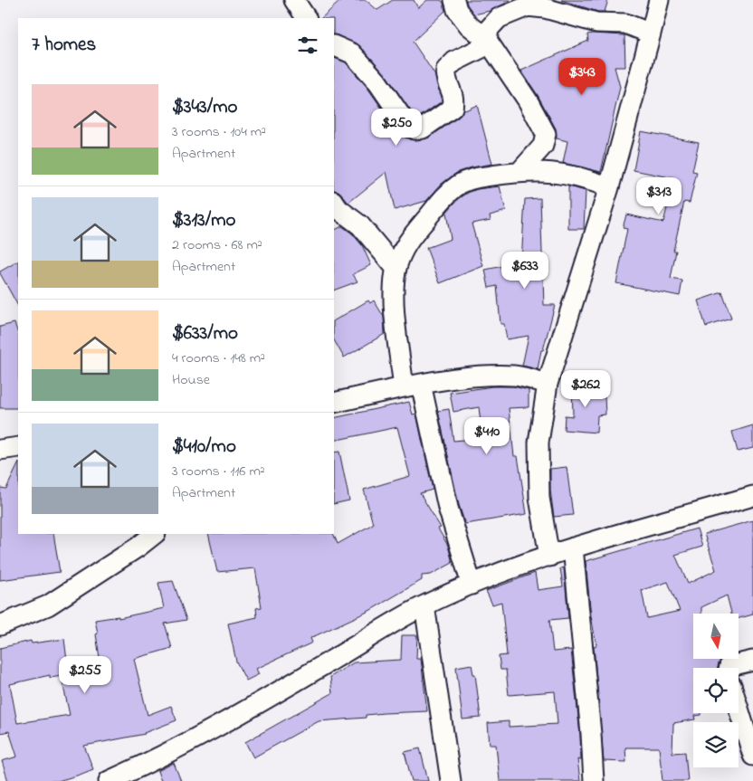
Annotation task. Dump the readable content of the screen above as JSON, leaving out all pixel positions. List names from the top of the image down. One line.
{"north":"bottom","page":{"heading":"7 homes","price":["$343","$250","$313","$633","$262","$410","$255"],"list":[{"name":"$343/mo","note":"3 rooms · 104 m² · Apartment"},{"name":"$313/mo","note":"2 rooms · 68 m² · Apartment"},{"name":"$633/mo","note":"4 rooms · 148 m² · House"},{"name":"$410/mo","note":"3 rooms · 116 m² · Apartment"}]}}
